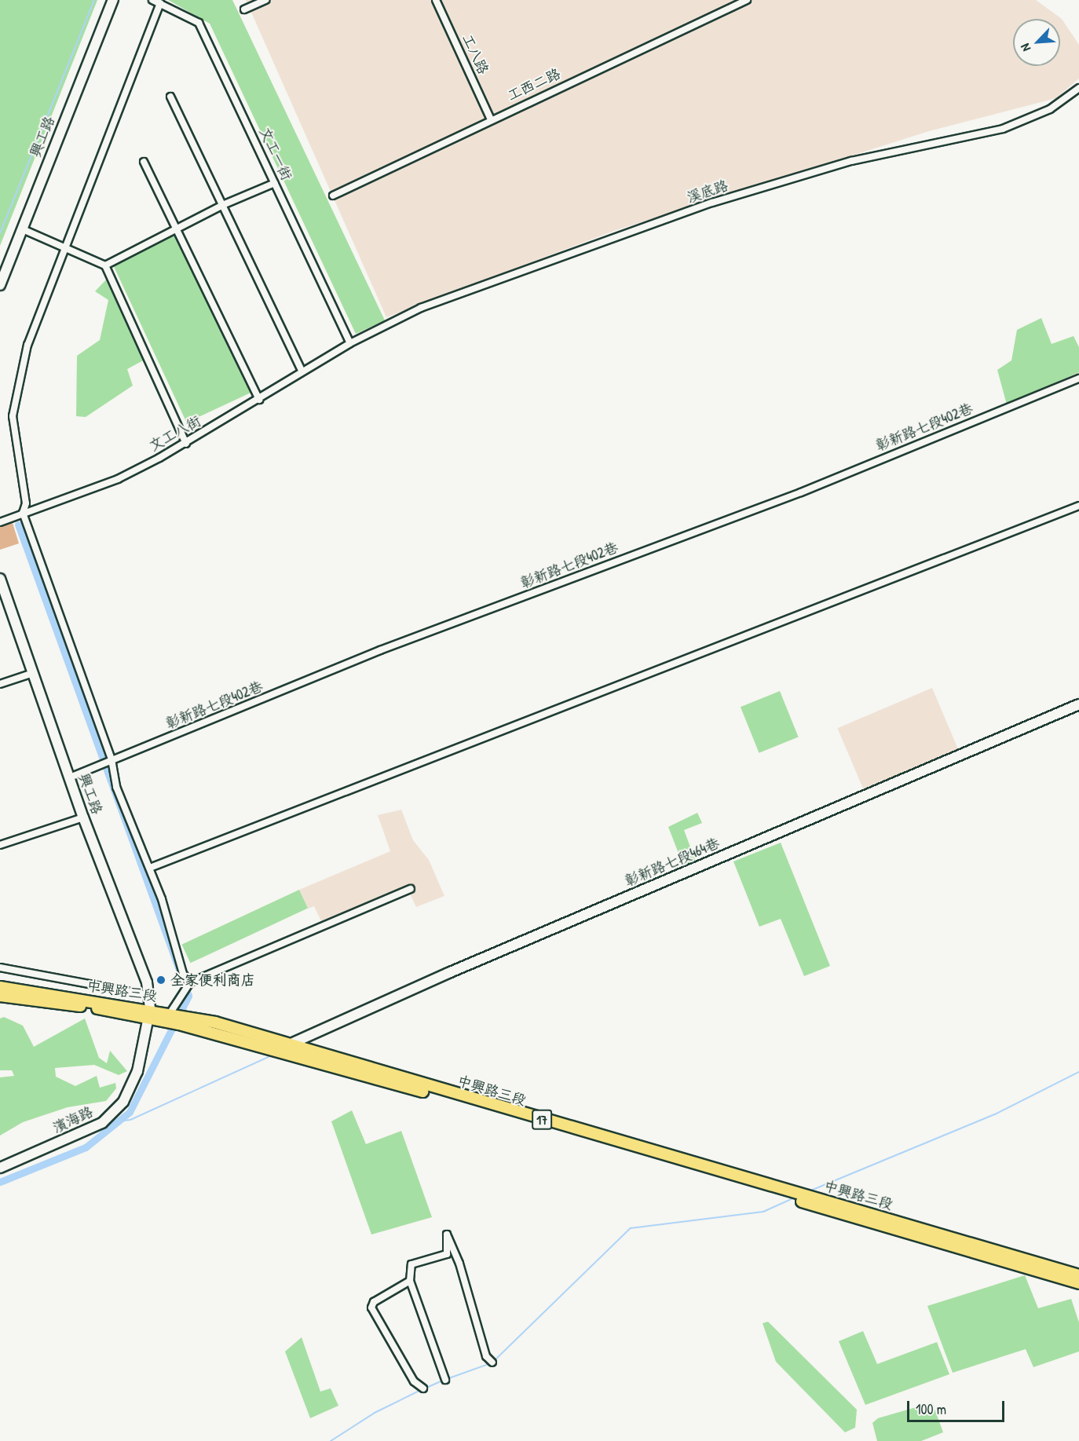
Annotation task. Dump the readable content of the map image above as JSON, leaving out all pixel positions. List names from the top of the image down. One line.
{"streets":{"main road":["中興路三段","17"],"street":["工八路","工西二路","興工路","文工一街","溪底路","彰新路七段402巷","文工八街","彰新路七段464巷","濱海路"]},"crossings":[["工八路","工西二路"],["興工路","彰新路七段402巷"],["興工路","中興路三段"],["興工路","濱海路"],["文工一街","溪底路"],["文工一街","文工八街"],["溪底路","文工八街"],["彰新路七段464巷","中興路三段"],["中興路三段","濱海路"]],"places":["全家便利商店"],"scale_bar":"100 m","north":"bottom left"}
